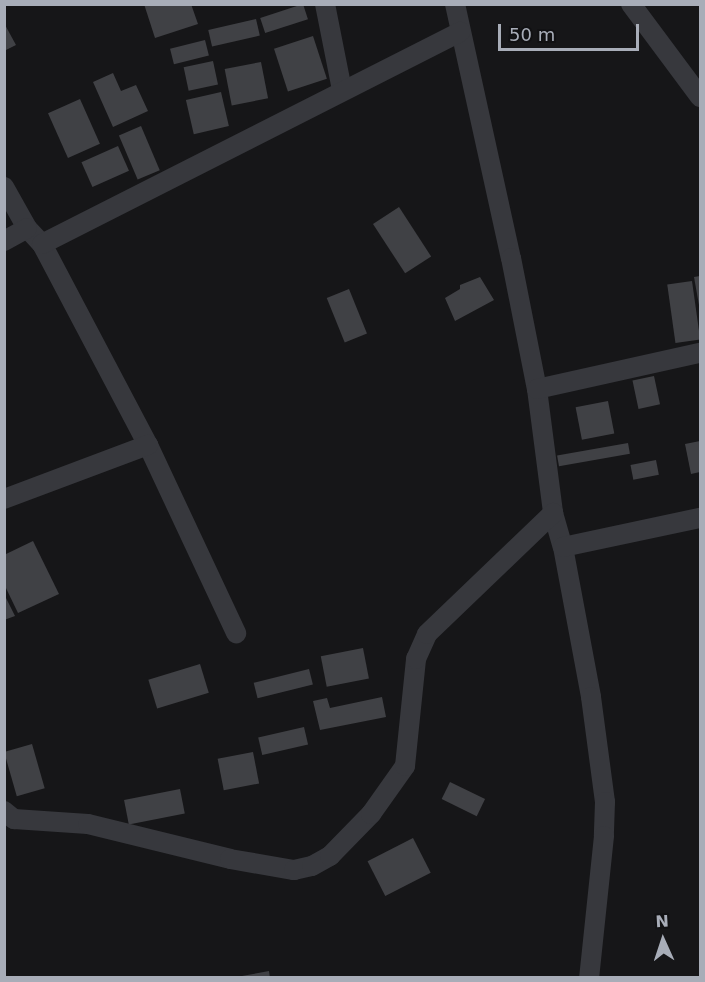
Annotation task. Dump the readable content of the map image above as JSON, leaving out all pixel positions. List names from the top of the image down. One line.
{"scale_bar":"50 m","north":"top"}
